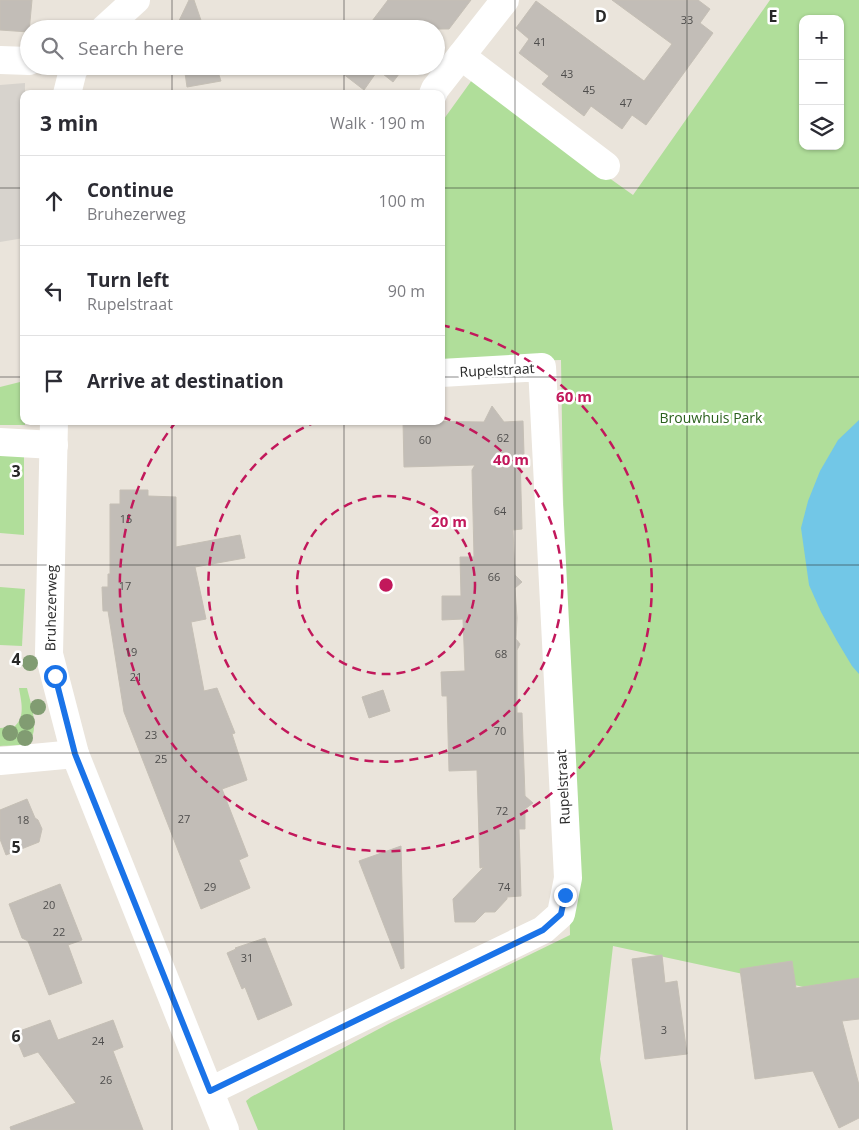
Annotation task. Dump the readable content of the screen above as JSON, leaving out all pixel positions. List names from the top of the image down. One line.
{"streets":{"street":["Rupelstraat","Bruhezerweg"]},"crossings":[["Rupelstraat","Bruhezerweg"]],"parks":["Brouwhuis Park"],"house_numbers":["33","41","43","45","47","62","60","64","15","66","17","19","68","21","70","23","25","72","27","18","29","74","20","22","31","3","24","26"],"page":{"map_buttons":["+","−"],"search":"Search here","heading":["3 min","Walk · 190 m"],"list":[["Continue","Bruhezerweg","100 m"],["Turn left","Rupelstraat","90 m"],"Arrive at destination"]},"grid":{"columns":["D","E"],"rows":["3","4","5","6"]},"rings":["60 m","40 m","20 m"]}
